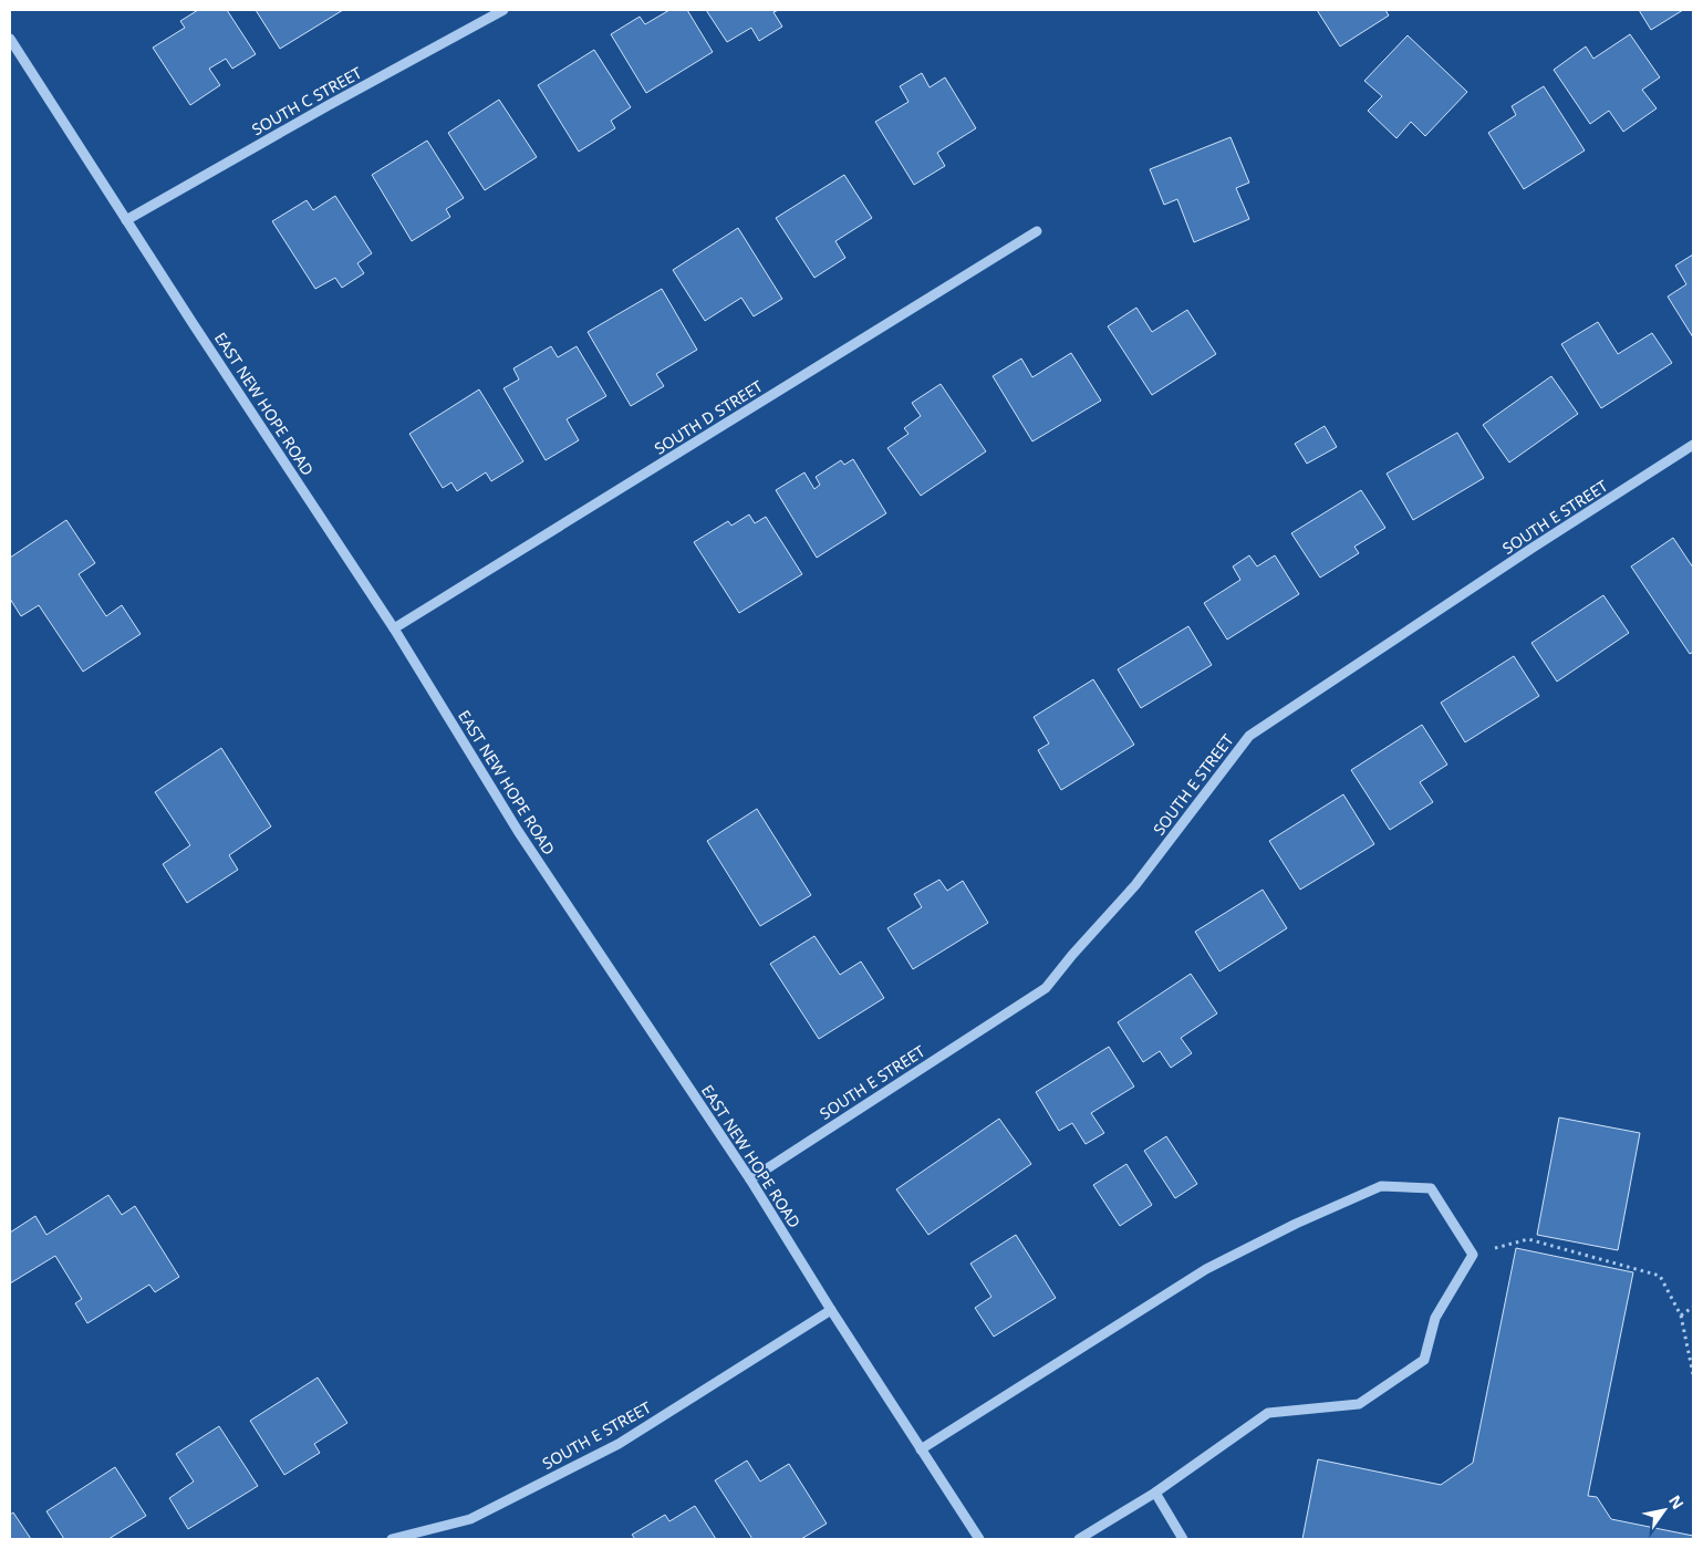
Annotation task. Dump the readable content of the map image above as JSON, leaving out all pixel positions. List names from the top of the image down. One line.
{"streets":{"street":["SOUTH C STREET","EAST NEW HOPE ROAD","SOUTH D STREET","SOUTH E STREET"]},"crossings":[["SOUTH C STREET","EAST NEW HOPE ROAD"],["EAST NEW HOPE ROAD","SOUTH D STREET"],["EAST NEW HOPE ROAD","SOUTH E STREET"]],"north":"top right"}
